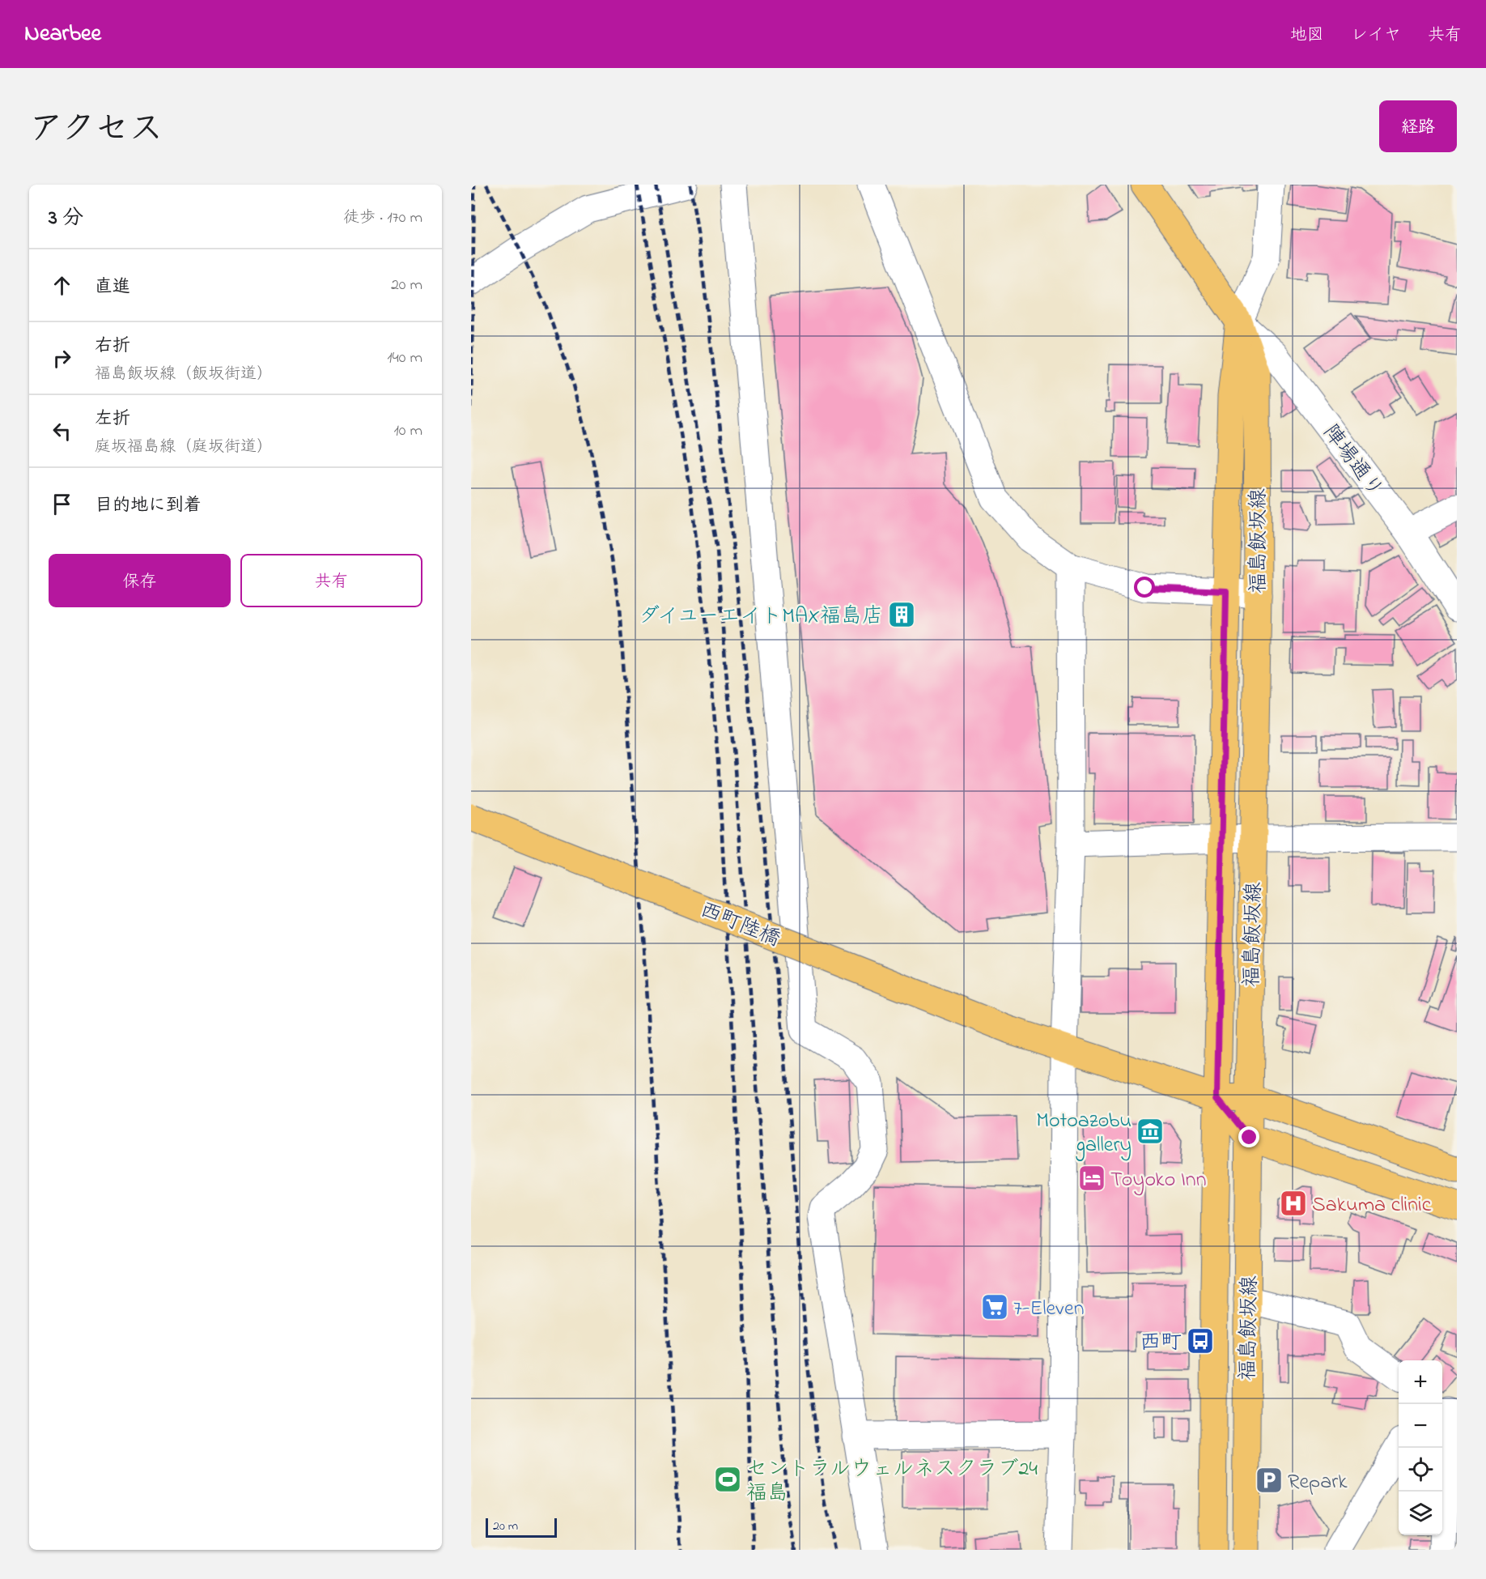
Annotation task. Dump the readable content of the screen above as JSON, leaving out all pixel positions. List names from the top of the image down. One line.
{"streets":{"main road":["福島飯坂線","西町陸橋"],"street":["陣場通り"]},"crossings":[["陣場通り","福島飯坂線"],["福島飯坂線","西町陸橋"]],"places":{"building":["ダイユーエイトMAX福島店"],"museum":["Motoazobu gallery"],"hotel":["Toyoko Inn"],"hospital":["Sakuma clinic"],"supermarket":["7-Eleven"],"bus stop":["西町"],"sports":["セントラルウェルネスクラブ24 福島"],"parking":["Repark"]},"scale_bar":"20 m","page":{"header":"Nearbee","nav":["地図","レイヤ","共有"],"title":"アクセス","buttons":["経路",["保存","共有"]],"heading":["3 分","徒歩 · 170 m"],"list":[["直進","20 m"],["右折","福島飯坂線（飯坂街道）","140 m"],["左折","庭坂福島線（庭坂街道）","10 m"],"目的地に到着"],"map_buttons":["+","−"],"scale":"20 m"}}
